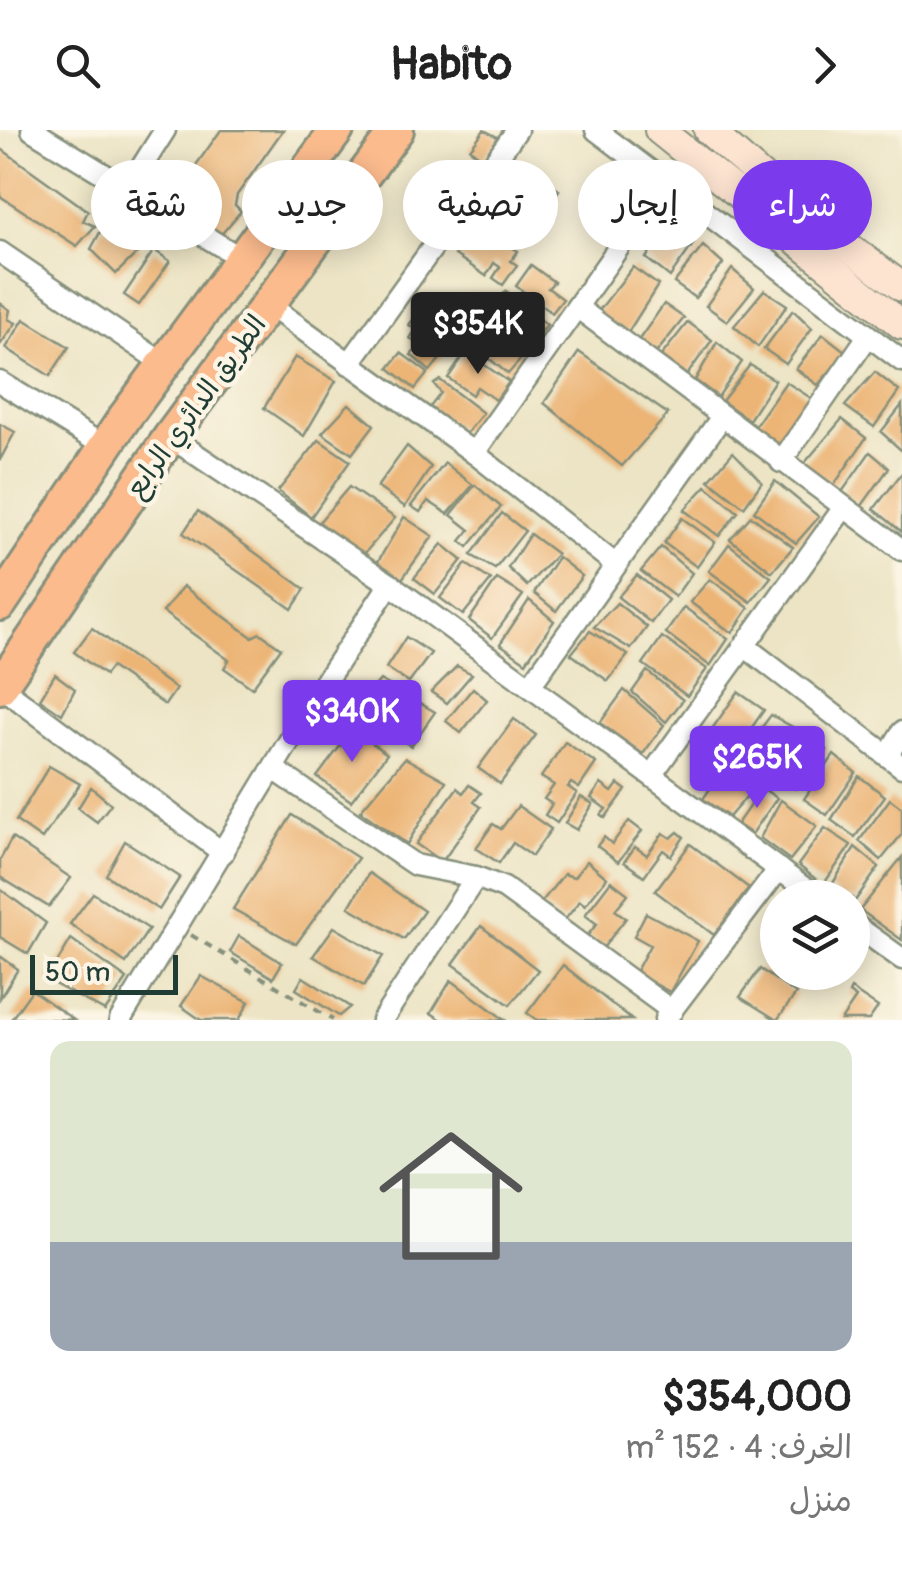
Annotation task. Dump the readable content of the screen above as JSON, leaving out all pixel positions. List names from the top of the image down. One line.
{"streets":{"main road":["الطريق الدائري الرابع"]},"scale_bar":"50 m","page":{"header":"Habito","chip":["شراء","إيجار","تصفية","جديد","شقة"],"price":["$354K","$340K","$265K"],"scale":"50 m","list":[{"name":"$354,000","note":"الغرف: 4 · 152 m² · منزل"}]}}
